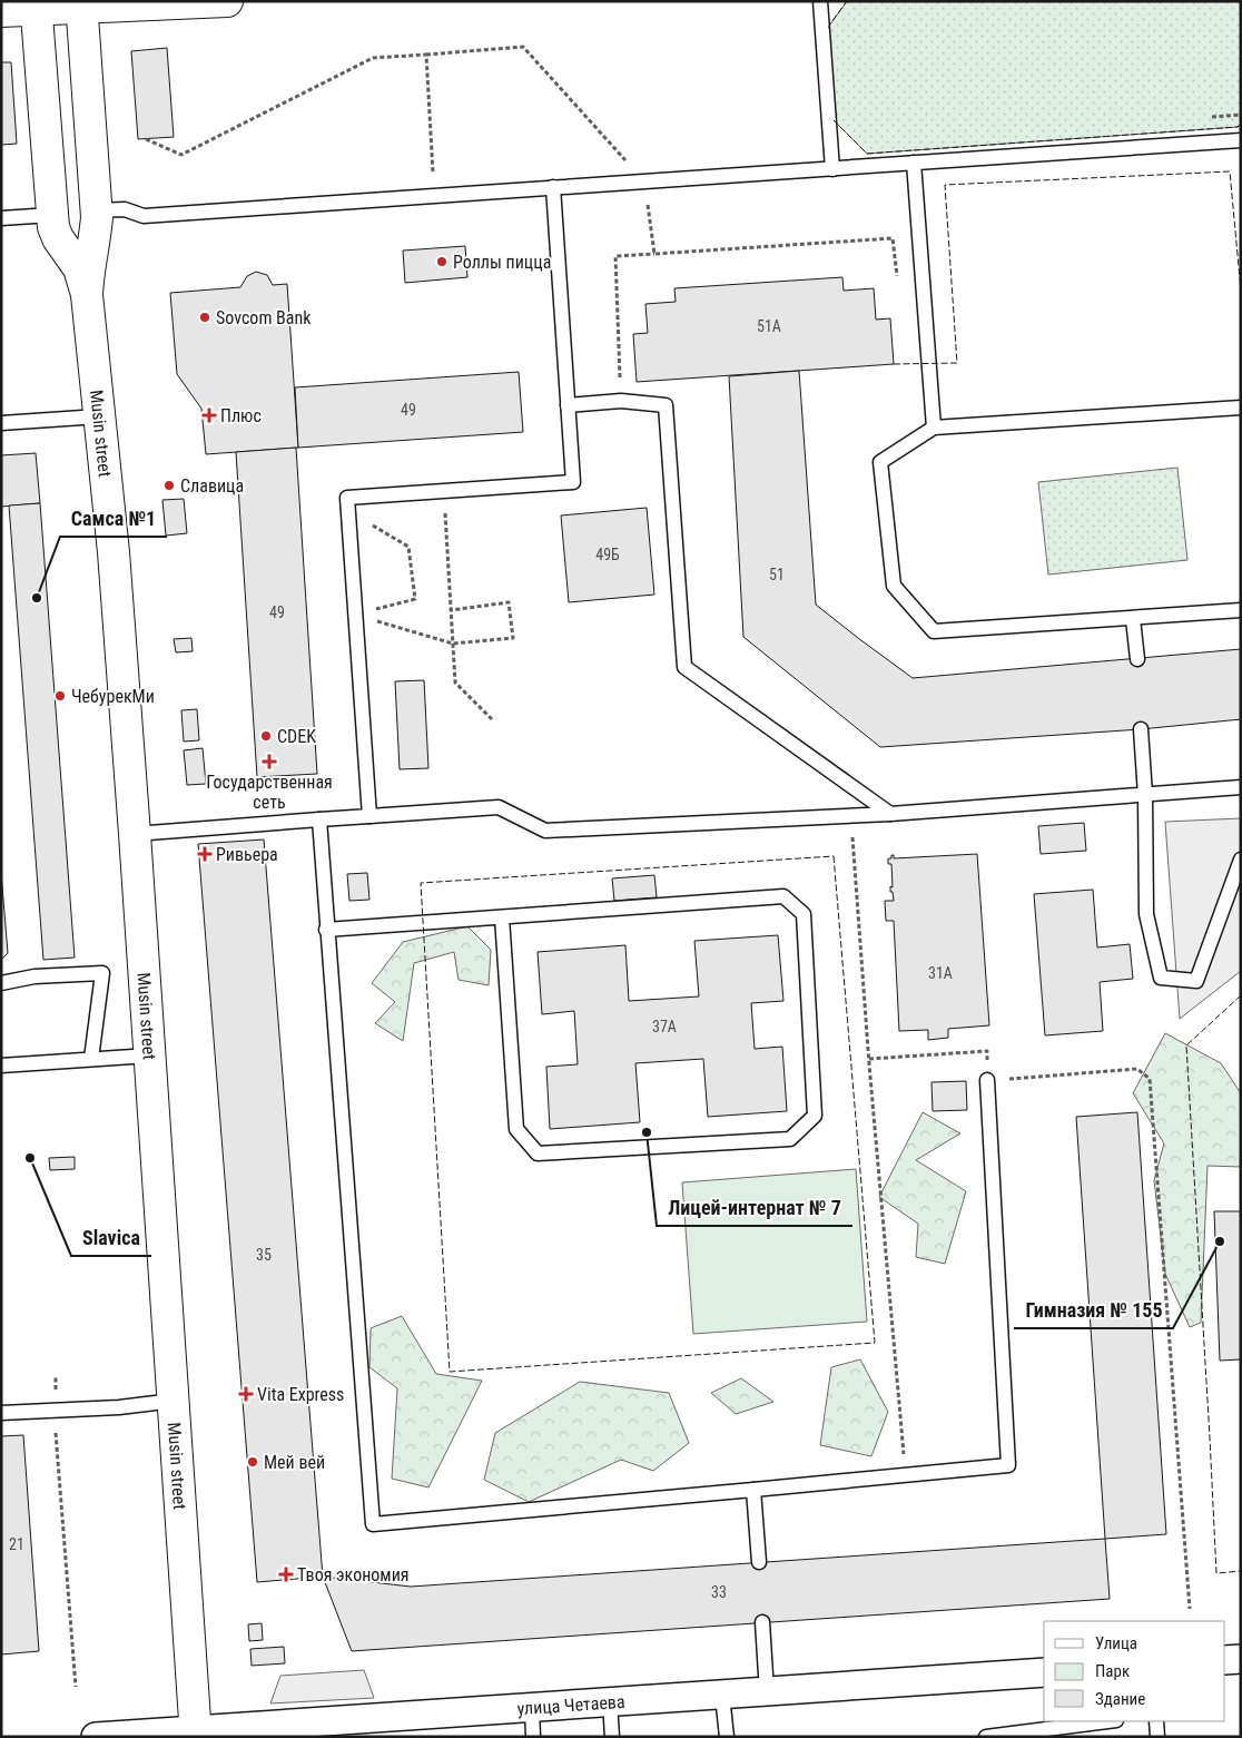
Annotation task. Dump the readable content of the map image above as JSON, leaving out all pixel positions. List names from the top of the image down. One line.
{"streets":{"street":["Musin street","улица Четаева"]},"crossings":[["Musin street","улица Четаева"]],"places":{"other":["Роллы пицца","Sovcom Bank","Славица","Самса №1","ЧебурекМи","CDEK","Лицей-интернат № 7","Slavica","Гимназия № 155","Мей вей"],"health":["Плюс","Государственная сеть","Ривьера","Vita Express","Твоя экономия"]},"house_numbers":["51А","49","49Б","51","49","31А","37А","35","21","33"],"legend":["Улица","Парк","Здание"]}
